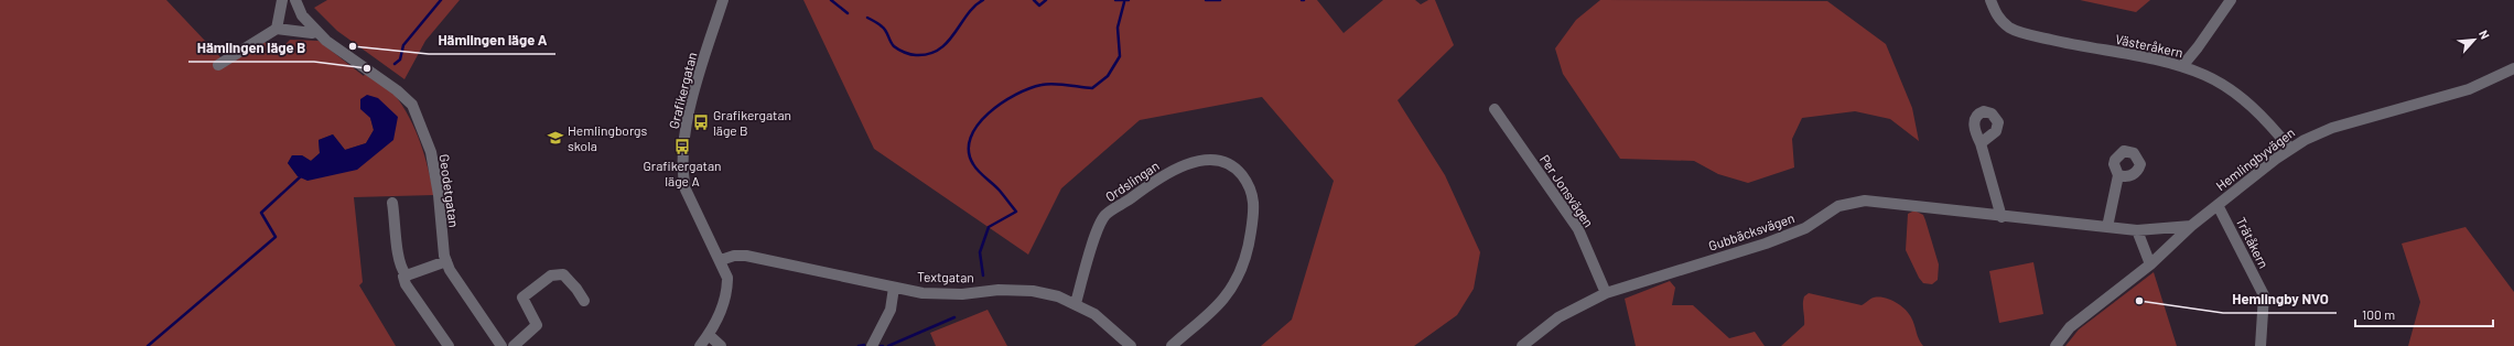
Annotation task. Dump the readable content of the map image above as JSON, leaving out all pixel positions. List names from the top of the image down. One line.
{"streets":{"street":["Västeråkern","Grafikergatan","Hemlingbyvägen","Ordslingan","Geodetgatan","Per Jonsvägen","Gubbäcksvägen","Trätåkern","Textgatan"]},"crossings":[["Västeråkern","Hemlingbyvägen"],["Grafikergatan","Textgatan"],["Hemlingbyvägen","Gubbäcksvägen"],["Hemlingbyvägen","Trätåkern"],["Ordslingan","Textgatan"],["Per Jonsvägen","Gubbäcksvägen"]],"places":{"other":["Hämlingen läge A","Hämlingen läge B","Hemlingby NVO"],"bus stop":["Grafikergatan läge B","Grafikergatan läge A"],"school or university":["Hemlingborgs skola"]},"scale_bar":"100 m","north":"top right"}
